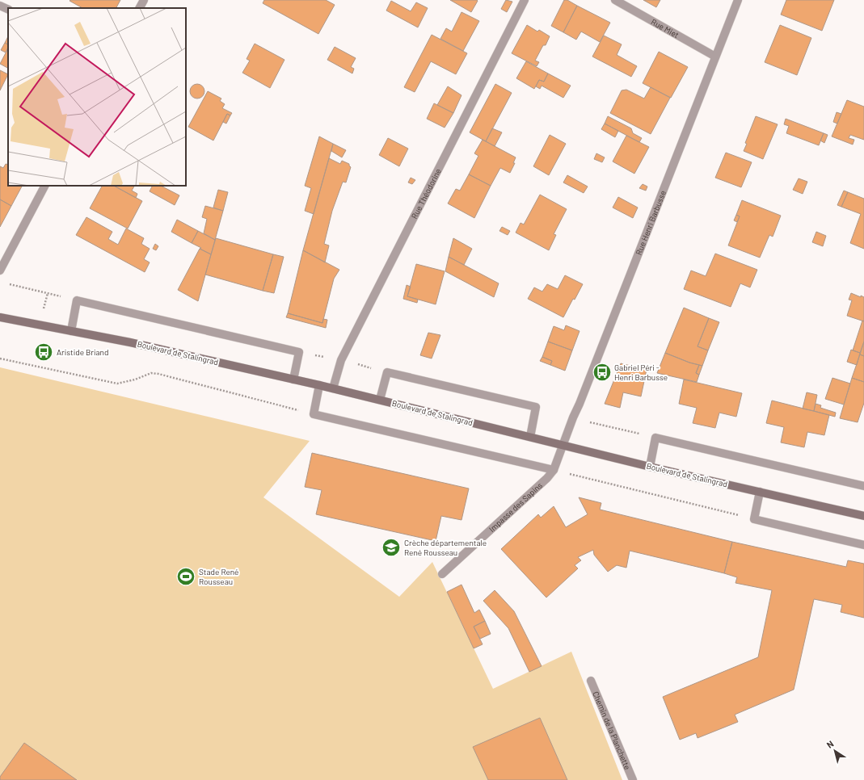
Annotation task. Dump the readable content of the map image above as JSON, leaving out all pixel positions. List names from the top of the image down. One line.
{"streets":{"main road":["Boulevard de Stalingrad"],"street":["Rue Miet","Rue Théodorine","Rue Henri Barbusse","Impasse des Sapins","Chemin de la Planchette"]},"crossings":[["Rue Miet","Rue Henri Barbusse"],["Rue Théodorine","Boulevard de Stalingrad"],["Rue Henri Barbusse","Boulevard de Stalingrad"],["Rue Henri Barbusse","Impasse des Sapins"],["Boulevard de Stalingrad","Impasse des Sapins"]],"places":{"bus stop":["Aristide Briand","Gabriel Péri - Henri Barbusse"],"school or university":["Crèche départementale René Rousseau"],"sports":["Stade René Rousseau"]},"north":"top left"}
